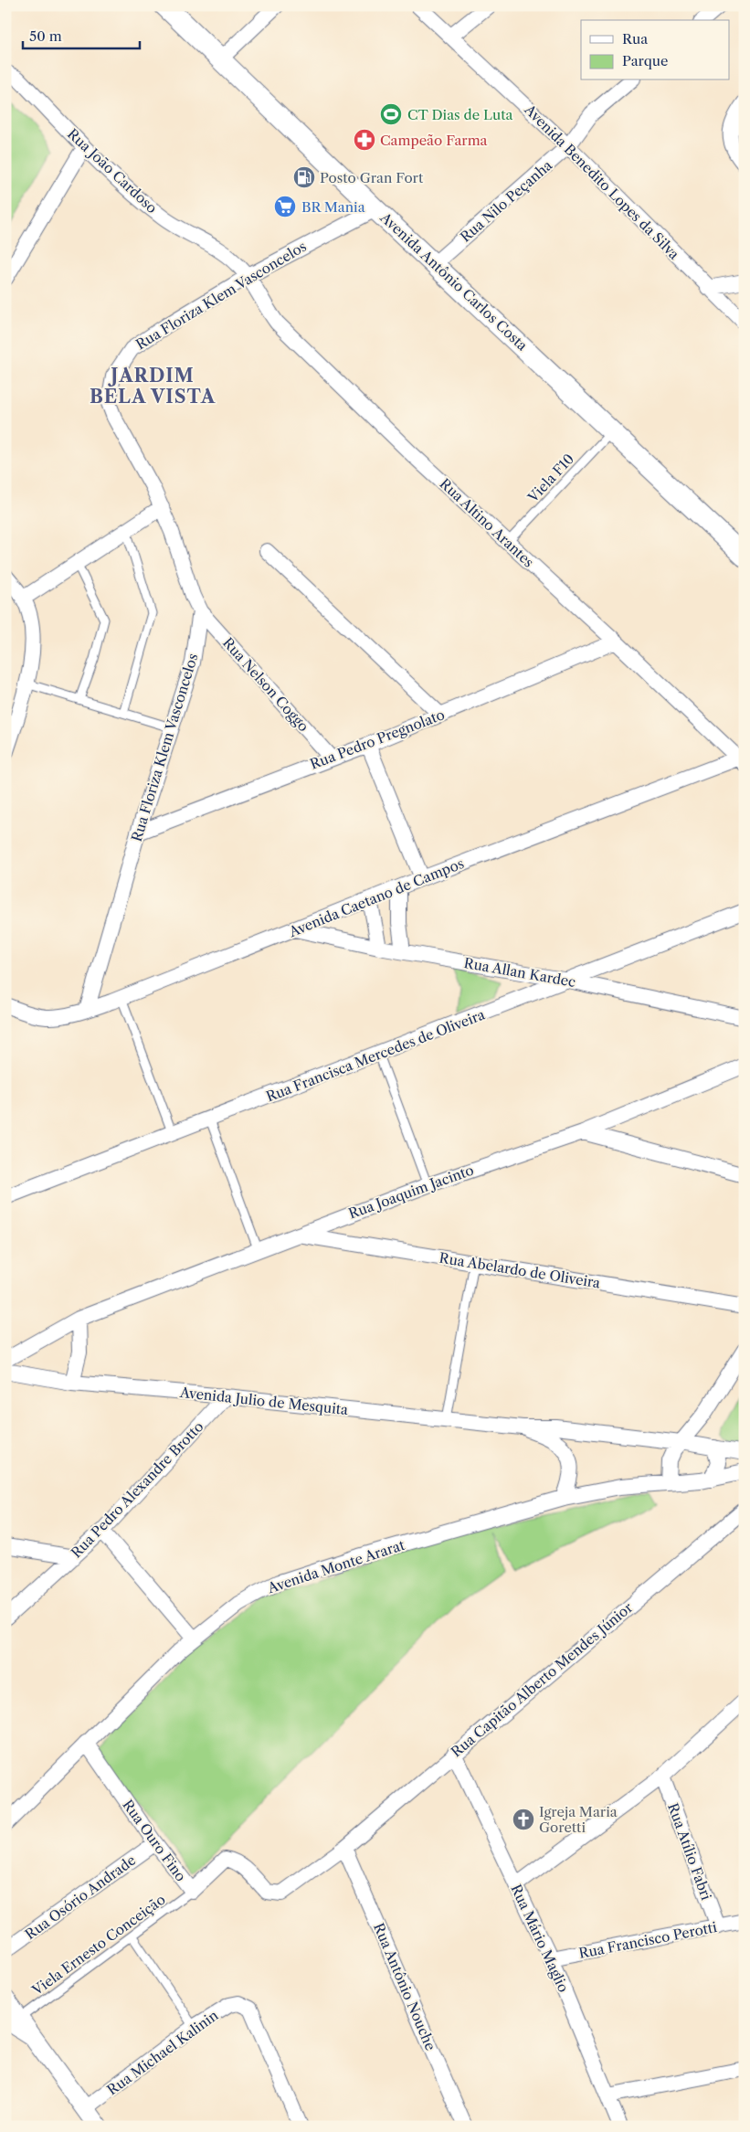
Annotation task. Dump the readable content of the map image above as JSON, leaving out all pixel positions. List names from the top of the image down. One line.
{"streets":{"main road":["Avenida Antônio Carlos Costa"],"street":["Rua João Cardoso","Avenida Benedito Lopes da Silva","Rua Nilo Peçanha","Rua Floriza Klem Vasconcelos","Rua Altino Arantes","Rua Nelson Coggo","Rua Pedro Pregnolato","Avenida Caetano de Campos","Rua Allan Kardec","Rua Francisca Mercedes de Oliveira","Rua Joaquim Jacinto","Rua Abelardo de Oliveira","Avenida Julio de Mesquita","Rua Pedro Alexandre Brotto","Avenida Monte Ararat","Rua Capitão Alberto Mendes Júnior","Rua Ouro Fino","Rua Atílio Fabri","Rua Osório Andrade","Rua Mário Maglio","Rua Francisco Perotti","Rua Antônio Nouche","Rua Michael Kalinin"],"lane":["Viela F10","Viela Ernesto Conceição"]},"crossings":[["Rua João Cardoso","Rua Floriza Klem Vasconcelos"],["Rua João Cardoso","Rua Altino Arantes"],["Avenida Benedito Lopes da Silva","Rua Nilo Peçanha"],["Rua Nilo Peçanha","Avenida Antônio Carlos Costa"],["Avenida Antônio Carlos Costa","Rua Floriza Klem Vasconcelos"],["Avenida Antônio Carlos Costa","Viela F10"],["Rua Floriza Klem Vasconcelos","Rua Altino Arantes"],["Rua Floriza Klem Vasconcelos","Rua Nelson Coggo"],["Rua Floriza Klem Vasconcelos","Rua Pedro Pregnolato"],["Rua Floriza Klem Vasconcelos","Avenida Caetano de Campos"],["Viela F10","Rua Altino Arantes"],["Rua Altino Arantes","Rua Pedro Pregnolato"],["Rua Altino Arantes","Avenida Caetano de Campos"],["Rua Nelson Coggo","Rua Pedro Pregnolato"],["Avenida Caetano de Campos","Rua Allan Kardec"],["Rua Allan Kardec","Rua Francisca Mercedes de Oliveira"],["Rua Joaquim Jacinto","Rua Abelardo de Oliveira"],["Avenida Julio de Mesquita","Rua Pedro Alexandre Brotto"],["Avenida Julio de Mesquita","Avenida Monte Ararat"],["Avenida Monte Ararat","Rua Ouro Fino"],["Rua Capitão Alberto Mendes Júnior","Rua Ouro Fino"],["Rua Capitão Alberto Mendes Júnior","Rua Mário Maglio"],["Rua Capitão Alberto Mendes Júnior","Rua Antônio Nouche"],["Rua Ouro Fino","Rua Osório Andrade"],["Rua Ouro Fino","Viela Ernesto Conceição"],["Rua Ouro Fino","Rua Antônio Nouche"],["Rua Atílio Fabri","Rua Francisco Perotti"],["Rua Mário Maglio","Rua Francisco Perotti"]],"districts":["JARDIM BELA VISTA"],"places":{"sports":["CT Dias de Luta"],"pharmacy":["Campeão Farma"],"fuel station":["Posto Gran Fort"],"supermarket":["BR Mania"],"church":["Igreja Maria Goretti"]},"legend":["Rua","Parque"],"scale_bar":"50 m"}
